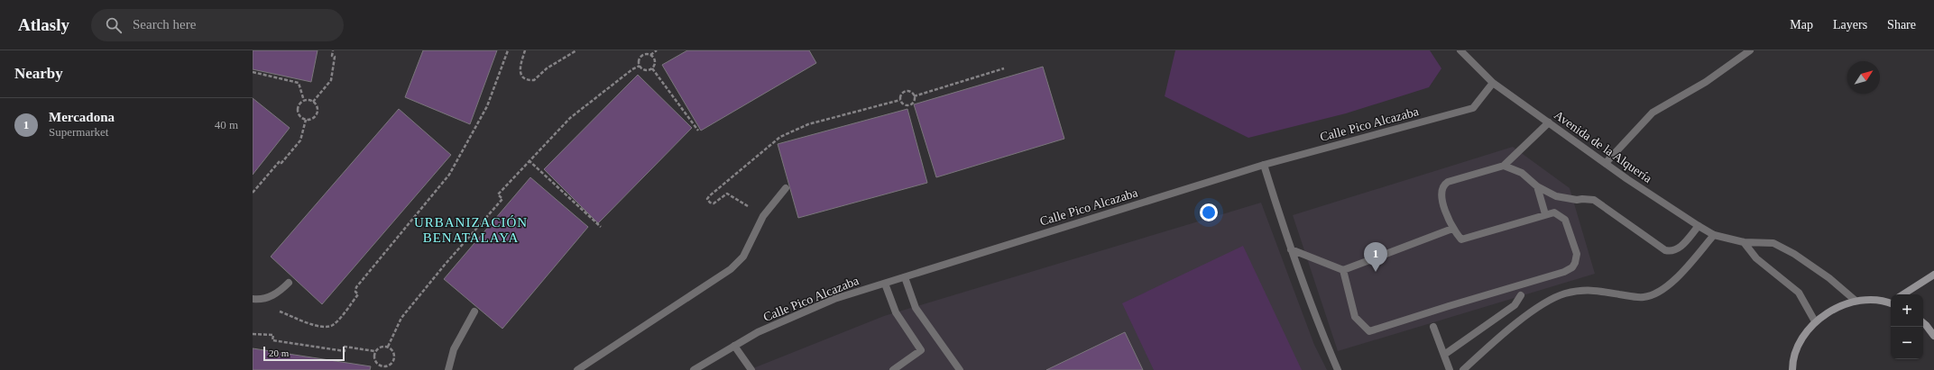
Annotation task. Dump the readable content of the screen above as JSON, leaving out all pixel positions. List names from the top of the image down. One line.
{"streets":{"street":["Calle Pico Alcazaba","Avenida de la Alquería"]},"crossings":[["Calle Pico Alcazaba","Avenida de la Alquería"]],"districts":["URBANIZACIÓN BENATALAYA"],"scale_bar":"20 m","north":"top right","page":{"header":"Atlasly","search":"Search here","nav":["Map","Layers","Share"],"heading":"Nearby","list":[{"mark":"1","name":"Mercadona","note":"Supermarket","value":"40 m"}],"pins":"1","map_buttons":["+","−"],"scale":"20 m"}}
